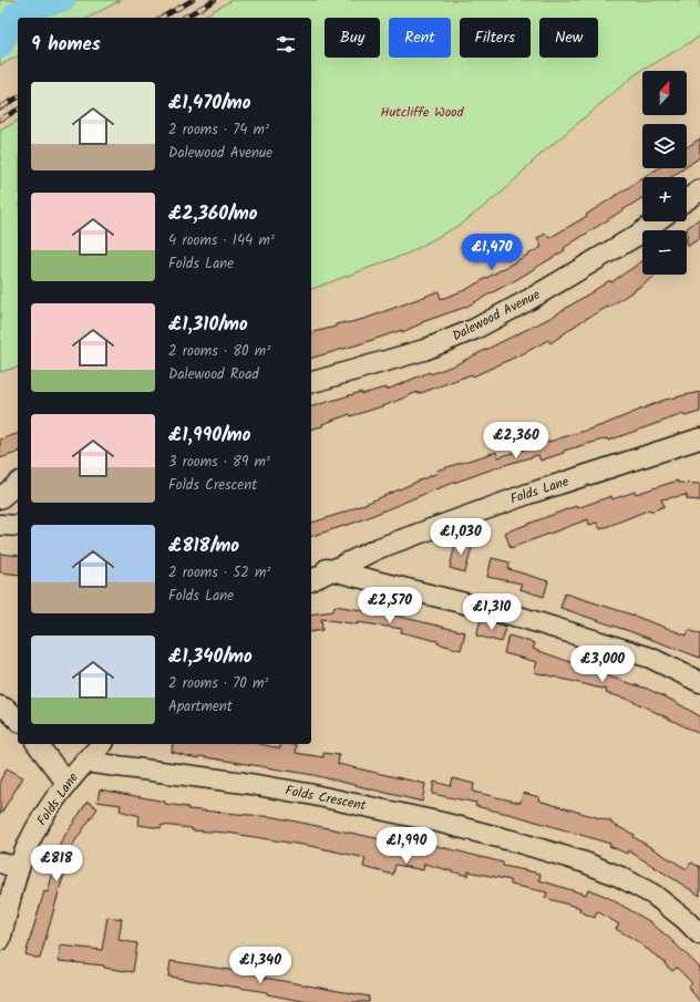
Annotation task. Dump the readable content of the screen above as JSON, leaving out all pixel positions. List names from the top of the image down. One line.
{"streets":{"street":["Dalewood Avenue","Folds Lane","Folds Crescent"]},"crossings":[["Folds Lane","Folds Crescent"]],"parks":["Hutcliffe Wood"],"north":"top","page":{"chip":["Buy","Rent","Filters","New"],"heading":"9 homes","map_buttons":["+","−"],"list":[{"name":"£1,470/mo","note":"2 rooms · 74 m² · Dalewood Avenue"},{"name":"£2,360/mo","note":"4 rooms · 144 m² · Folds Lane"},{"name":"£1,310/mo","note":"2 rooms · 80 m² · Dalewood Road"},{"name":"£1,990/mo","note":"3 rooms · 89 m² · Folds Crescent"},{"name":"£818/mo","note":"2 rooms · 52 m² · Folds Lane"},{"name":"£1,340/mo","note":"2 rooms · 70 m² · Apartment"}],"price":["£1,470","£2,360","£1,030","£2,570","£1,310","£3,000","£1,990","£818","£1,340"]}}
